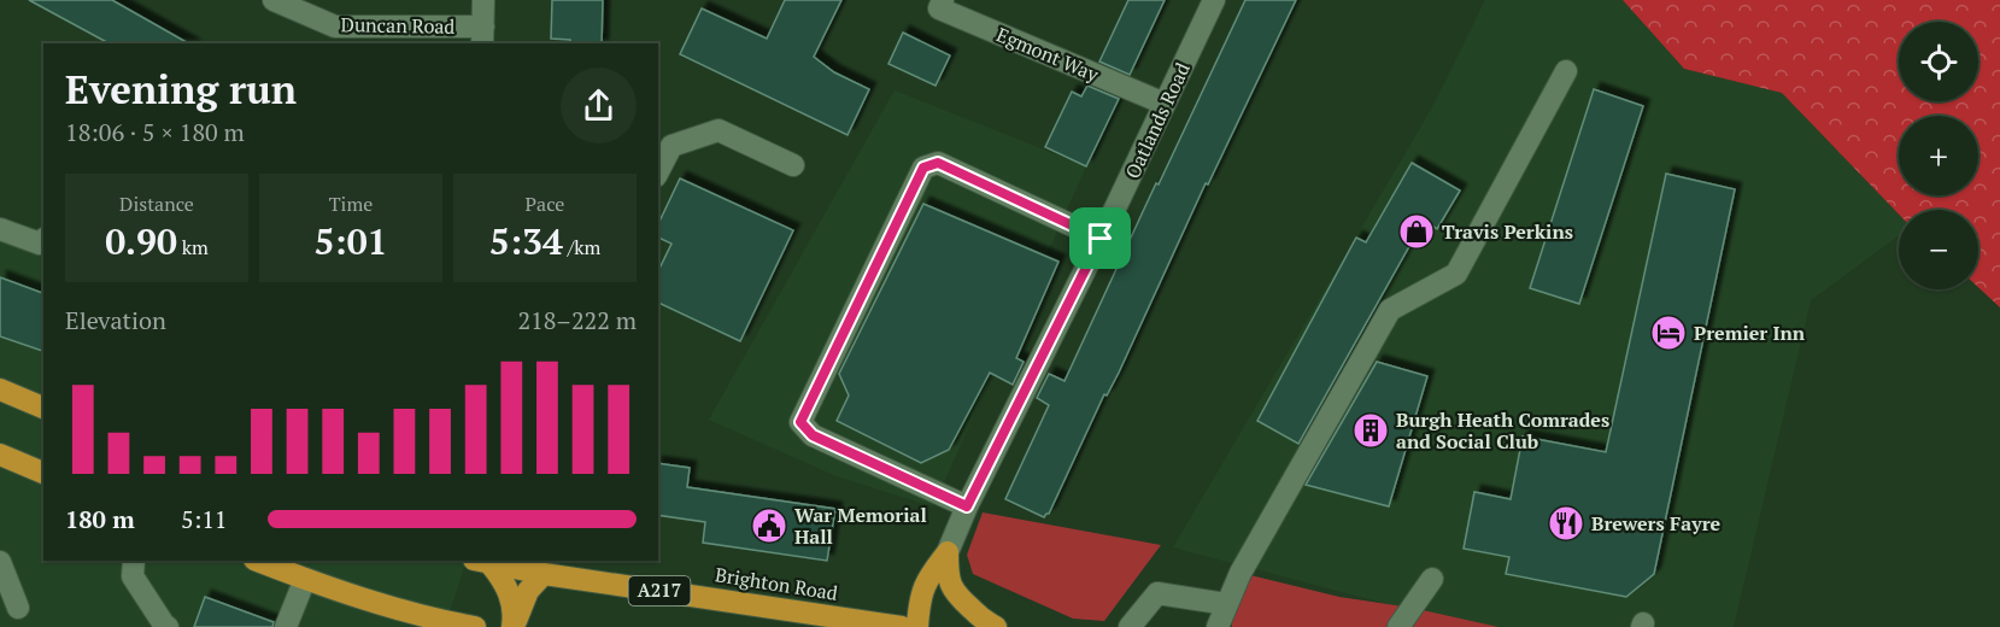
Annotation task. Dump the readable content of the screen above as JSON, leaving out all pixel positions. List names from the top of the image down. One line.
{"streets":{"highway":["Brighton Road","A217"],"street":["Duncan Road","Egmont Way","Oatlands Road"]},"crossings":[["Egmont Way","Oatlands Road"]],"places":{"shop":["Travis Perkins"],"hotel":["Premier Inn"],"building":["Burgh Heath Comrades and Social Club"],"restaurant":["Brewers Fayre"],"public building":["War Memorial Hall"]},"page":{"map_buttons":["+","−"],"heading":["Evening run","18:06 · 5 × 180 m"],"stats":[["Distance","0.90 km"],["Time","5:01"],["Pace","5:34 /km"]],"chart":["Elevation","218–222 m"],"list":[{"name":"180 m","note":"5:11"}]}}
